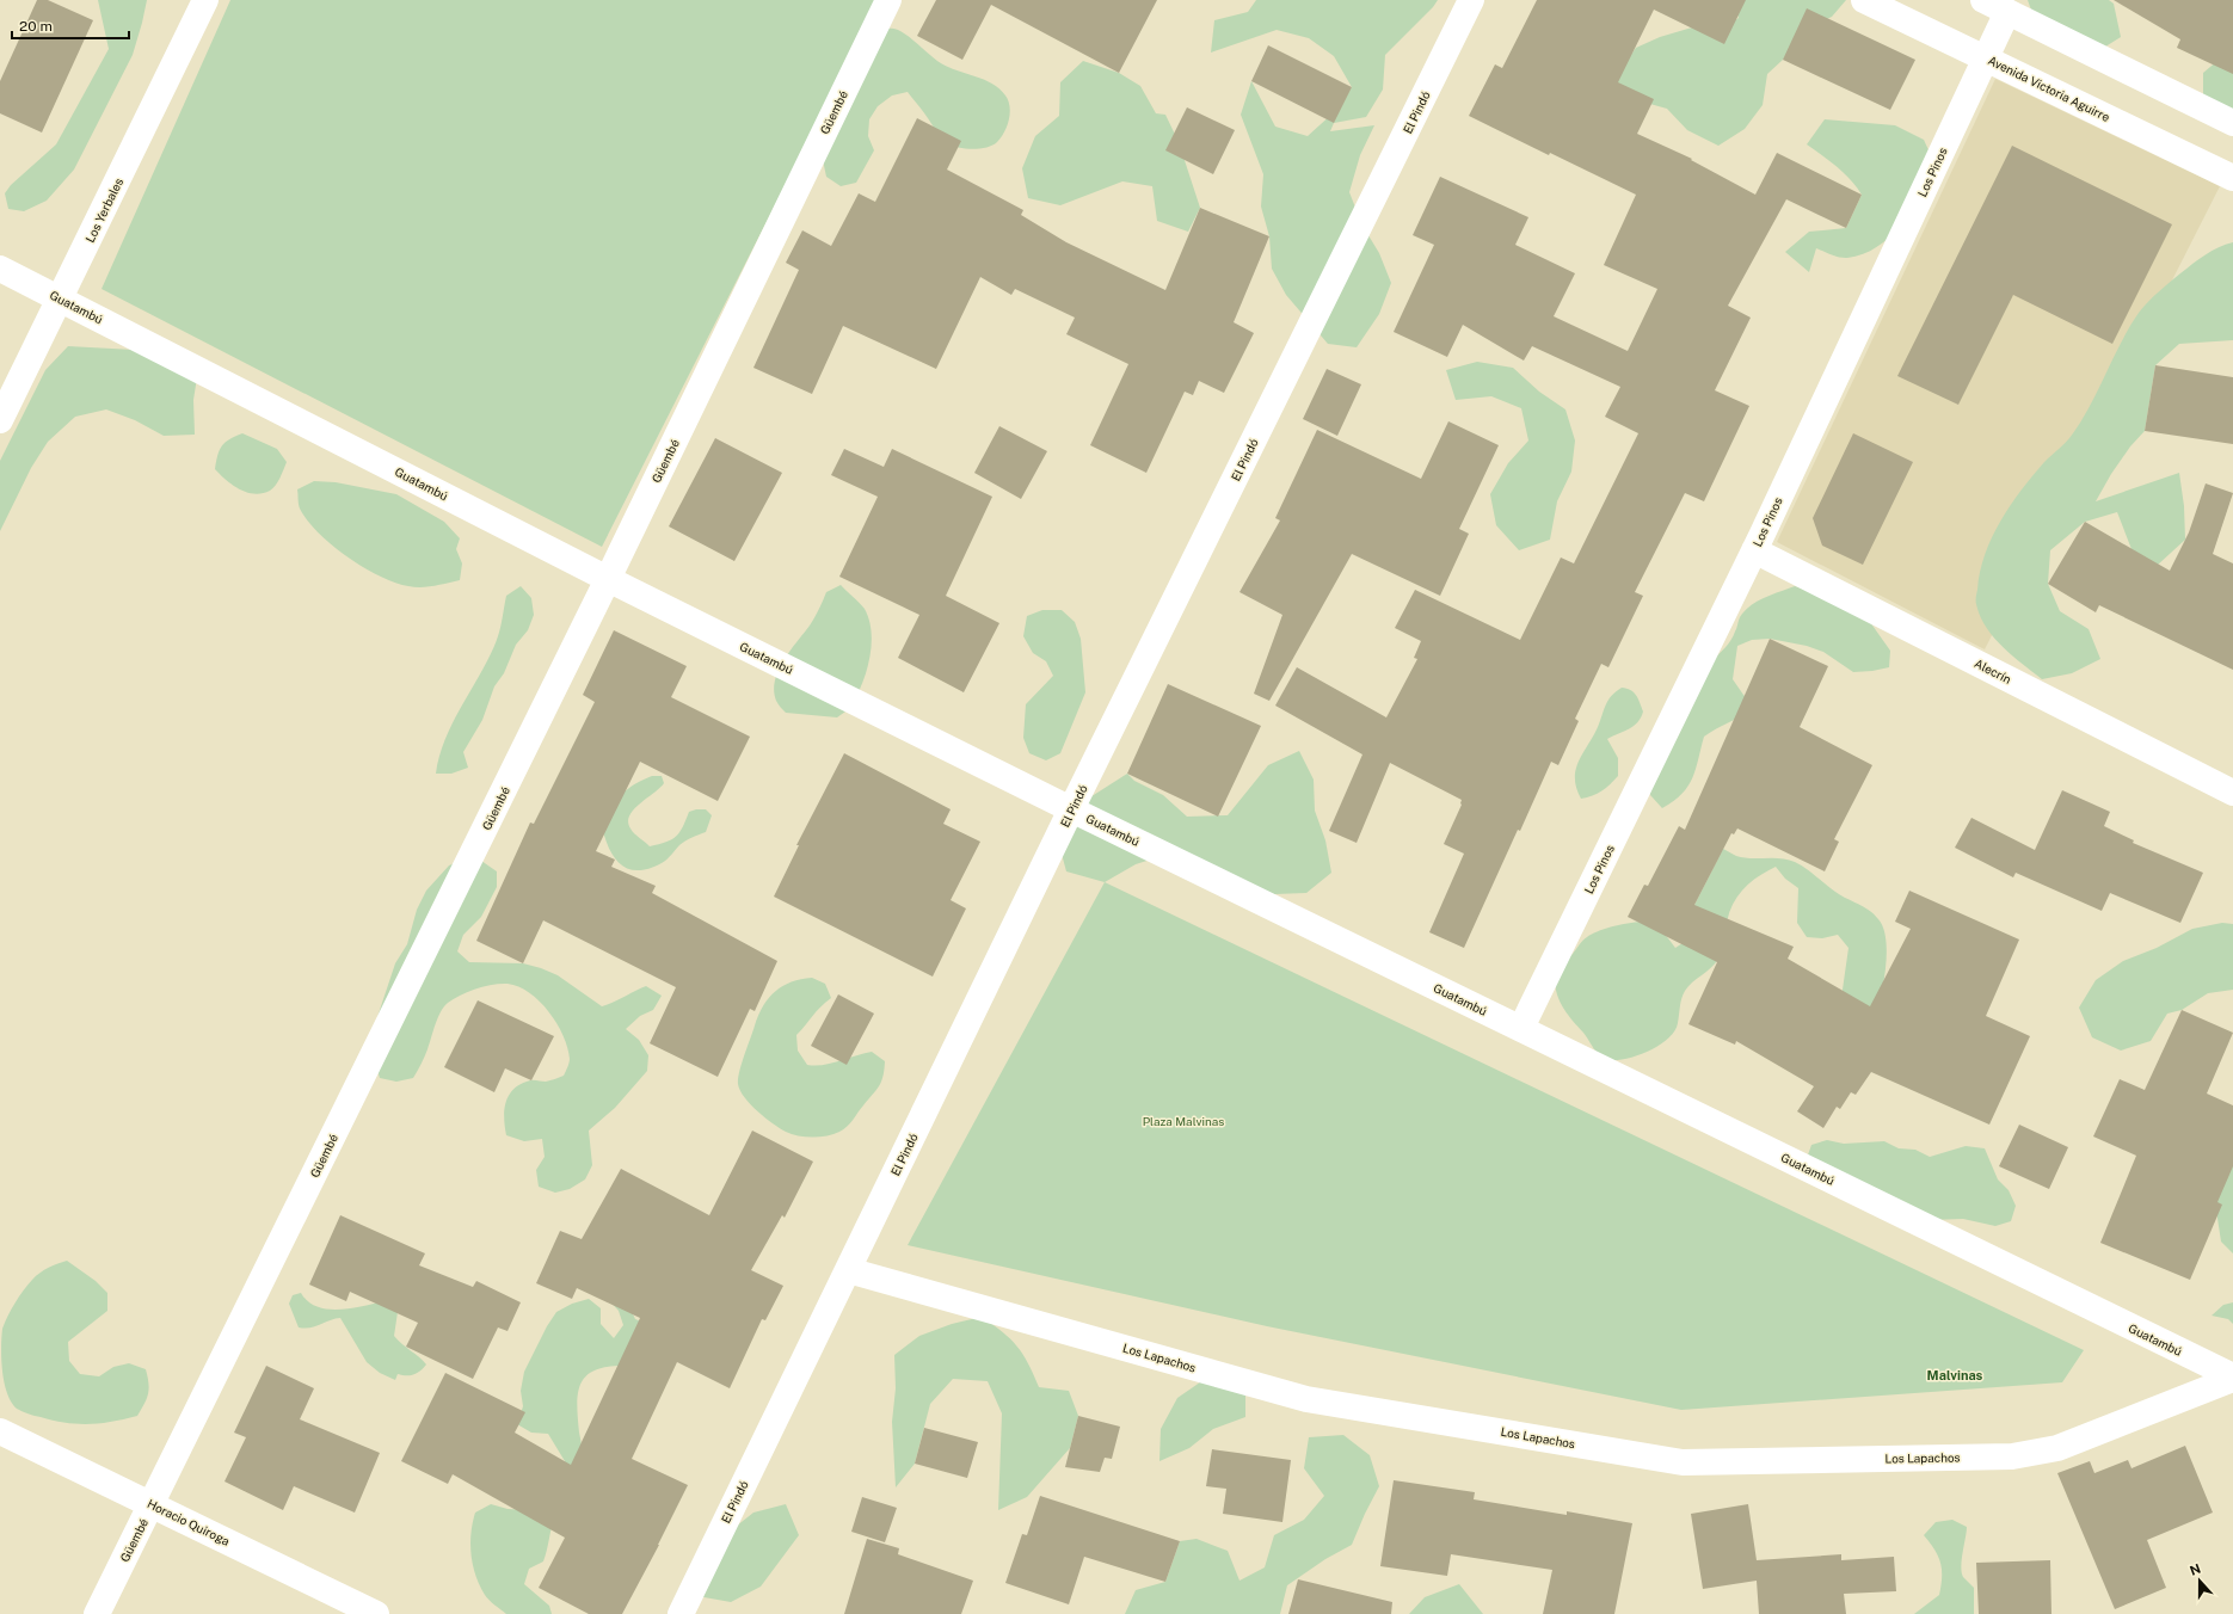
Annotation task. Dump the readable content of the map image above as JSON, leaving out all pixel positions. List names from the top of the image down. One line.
{"streets":{"street":["Avenida Victoria Aguirre","Güembé","El Pindó","Los Pinos","Los Yerbales","Guatambú","Alecrín","Los Lapachos","Horacio Quiroga"]},"crossings":[["Avenida Victoria Aguirre","Los Pinos"],["Güembé","Guatambú"],["Güembé","Horacio Quiroga"],["El Pindó","Guatambú"],["El Pindó","Los Lapachos"],["Los Pinos","Guatambú"],["Los Pinos","Alecrín"],["Los Yerbales","Guatambú"],["Guatambú","Los Lapachos"]],"districts":["Malvinas"],"parks":["Plaza Malvinas"],"scale_bar":"20 m","north":"top"}
